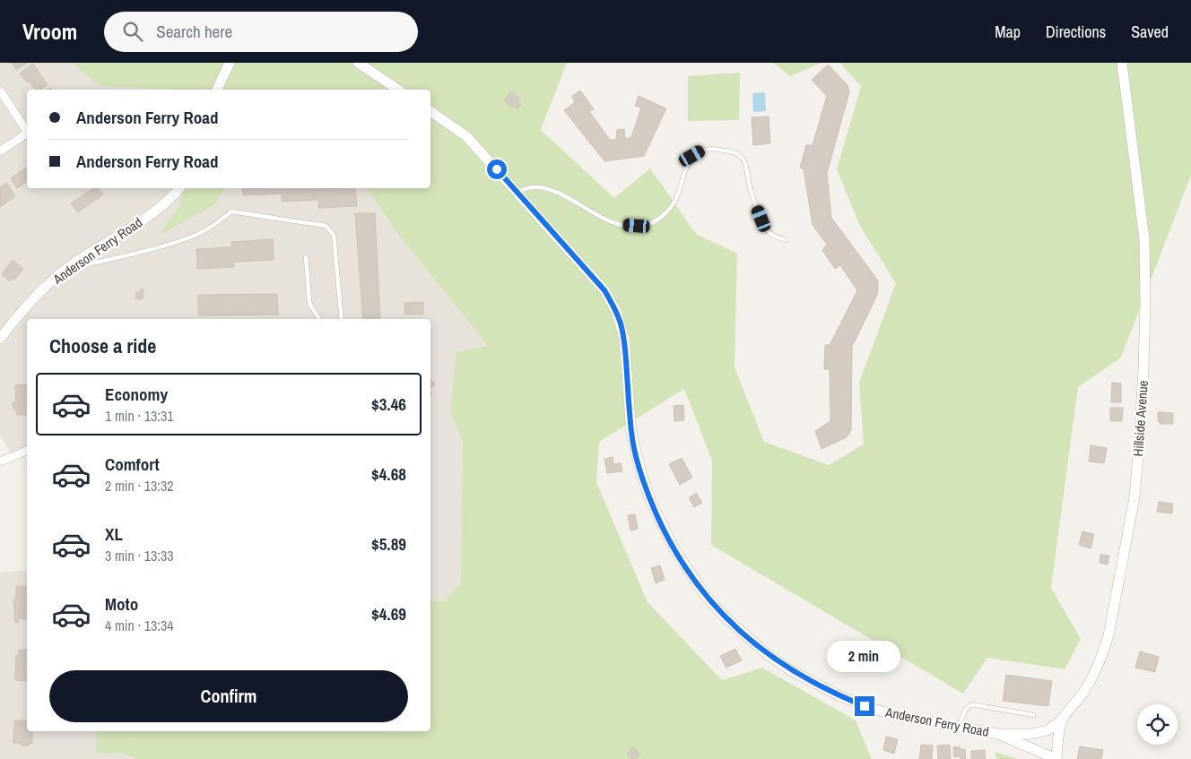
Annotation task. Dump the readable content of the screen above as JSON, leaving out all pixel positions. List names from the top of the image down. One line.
{"streets":{"street":["Anderson Ferry Road","Hillside Avenue"]},"crossings":[["Anderson Ferry Road","Hillside Avenue"]],"page":{"header":"Vroom","search":"Search here","nav":["Map","Directions","Saved"],"banner":["Anderson Ferry Road","Anderson Ferry Road"],"heading":"Choose a ride","list":[{"name":"Economy","note":"1 min · 13:31","value":"$3.46"},{"name":"Comfort","note":"2 min · 13:32","value":"$4.68"},{"name":"XL","note":"3 min · 13:33","value":"$5.89"},{"name":"Moto","note":"4 min · 13:34","value":"$4.69"}],"bubble":"2 min","buttons":"Confirm"}}
